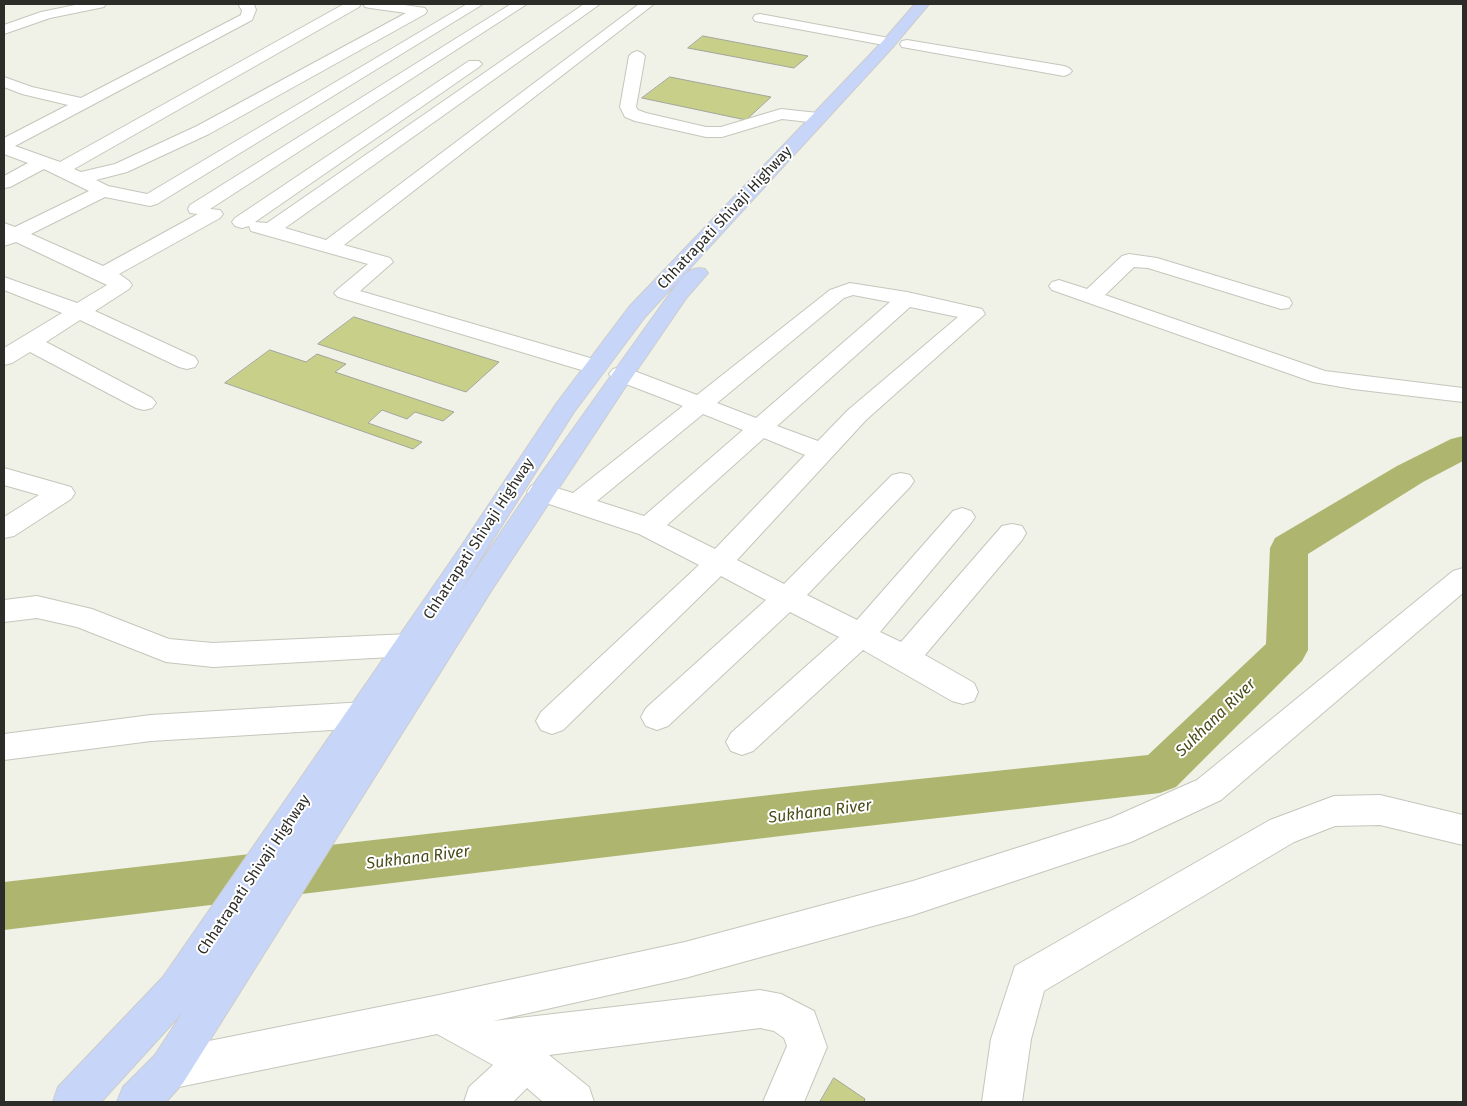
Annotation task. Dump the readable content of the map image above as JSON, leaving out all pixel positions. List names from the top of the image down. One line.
{"streets":{"main road":["Chhatrapati Shivaji Highway"]},"water":["Sukhana River"]}
